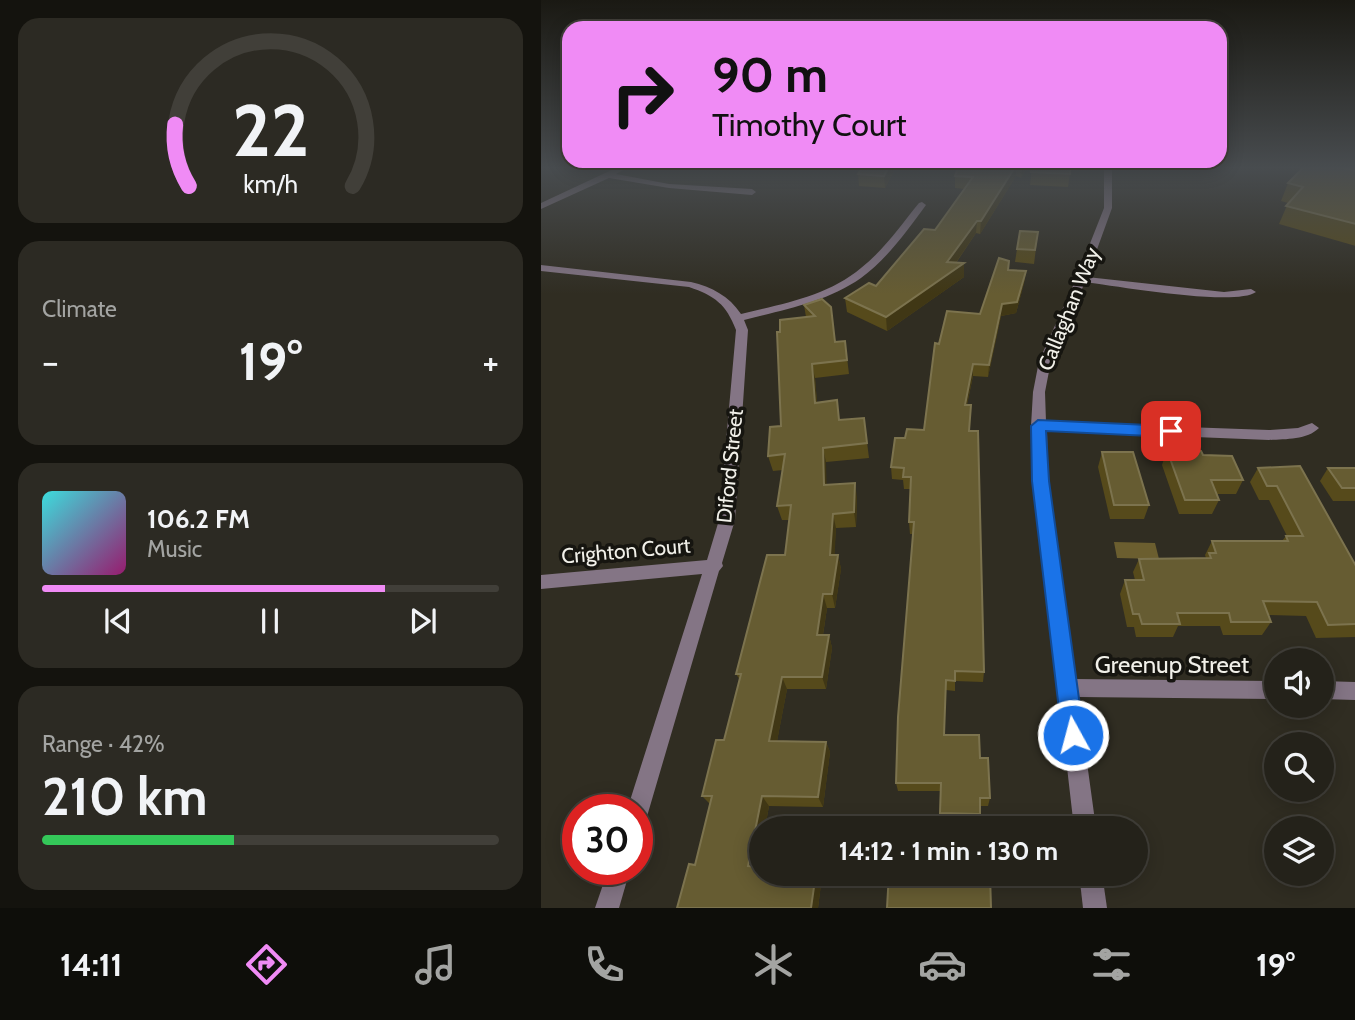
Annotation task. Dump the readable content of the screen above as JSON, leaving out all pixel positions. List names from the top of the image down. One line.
{"streets":{"street":["Callaghan Way","Diford Street","Crighton Court","Greenup Street"]},"crossings":[["Callaghan Way","Greenup Street"],["Diford Street","Crighton Court"]],"page":{"turn":["90 m","Timothy Court"],"tile":["Climate",["Range · 42%","210 km"]],"heat":["−","19°","+"],"song":["106.2 FM","Music"],"limit":"30","trip":"14:12 · 1 min · 130 m","tabs":["14:11","19°"],"gauge":["22","km/h"]}}
